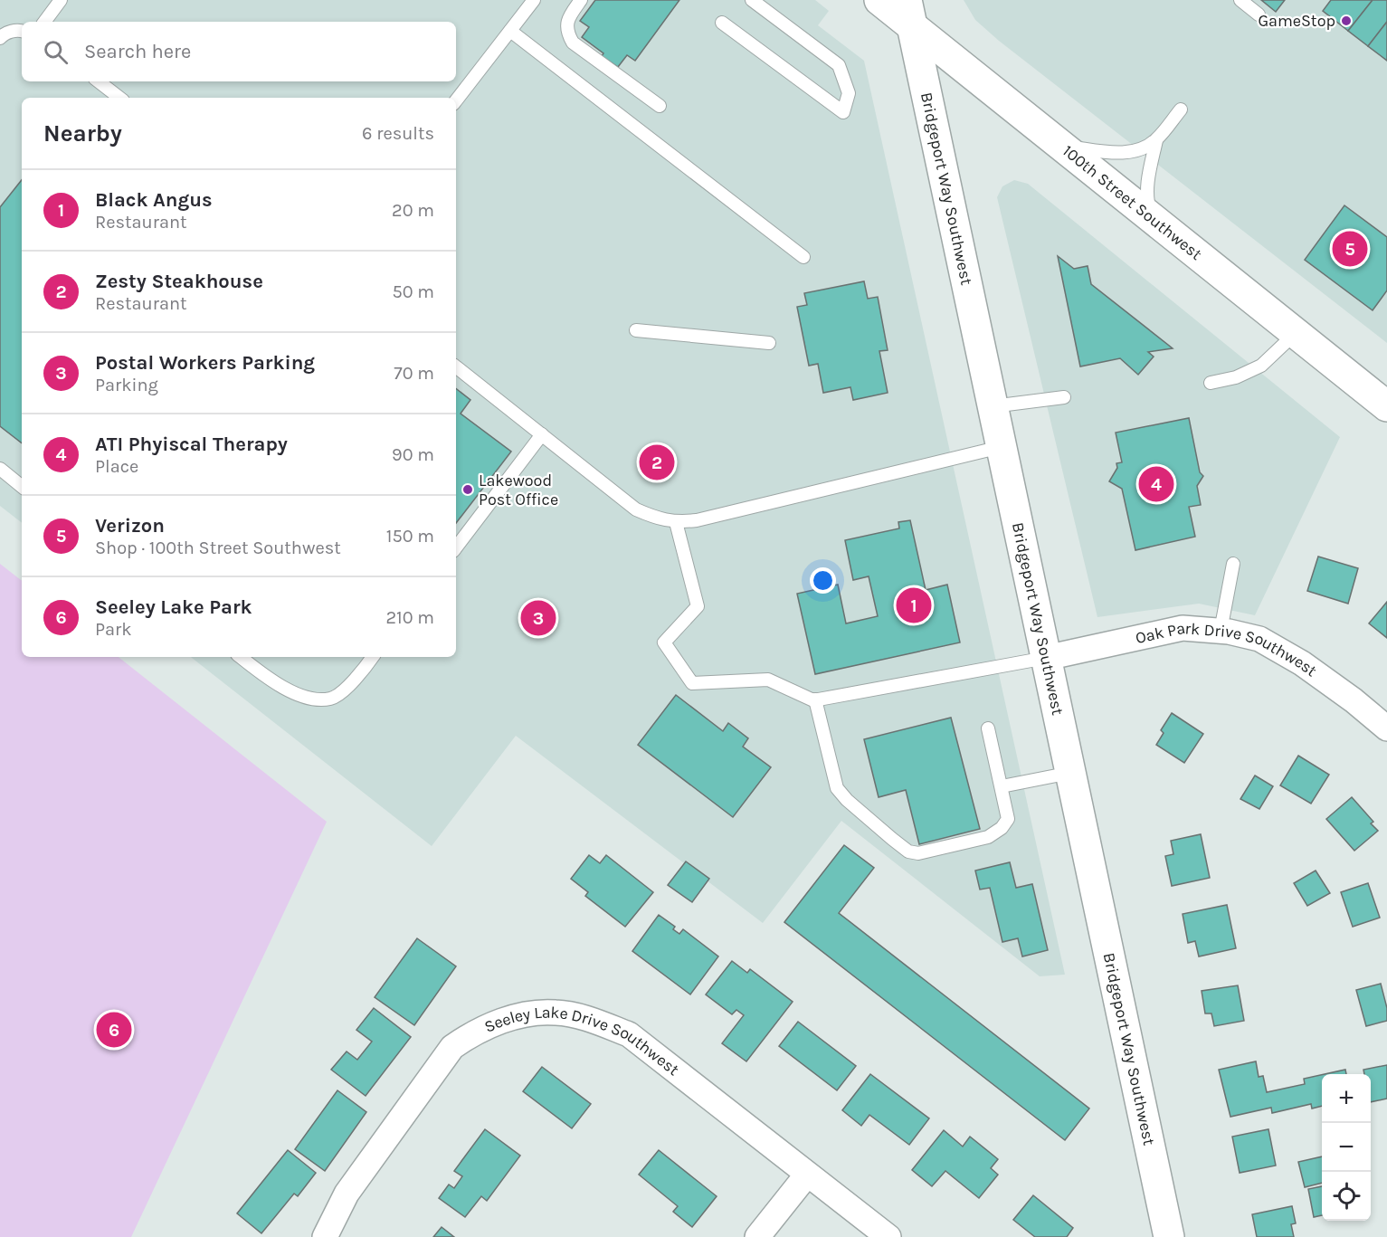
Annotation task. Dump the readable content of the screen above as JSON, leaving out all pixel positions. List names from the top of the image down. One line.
{"streets":{"main road":["Bridgeport Way Southwest","100th Street Southwest"],"street":["Oak Park Drive Southwest","Seeley Lake Drive Southwest"]},"crossings":[["Bridgeport Way Southwest","100th Street Southwest"],["Bridgeport Way Southwest","Oak Park Drive Southwest"]],"places":["GameStop","Lakewood Post Office"],"page":{"search":"Search here","heading":["Nearby","6 results"],"list":[{"mark":"1","name":"Black Angus","note":"Restaurant","value":"20 m"},{"mark":"2","name":"Zesty Steakhouse","note":"Restaurant","value":"50 m"},{"mark":"3","name":"Postal Workers Parking","note":"Parking","value":"70 m"},{"mark":"4","name":"ATI Phyiscal Therapy","note":"Place","value":"90 m"},{"mark":"5","name":"Verizon","note":"Shop · 100th Street Southwest","value":"150 m"},{"mark":"6","name":"Seeley Lake Park","note":"Park","value":"210 m"}],"pins":["5","2","4","1","3","6"],"map_buttons":["+","−"]}}
